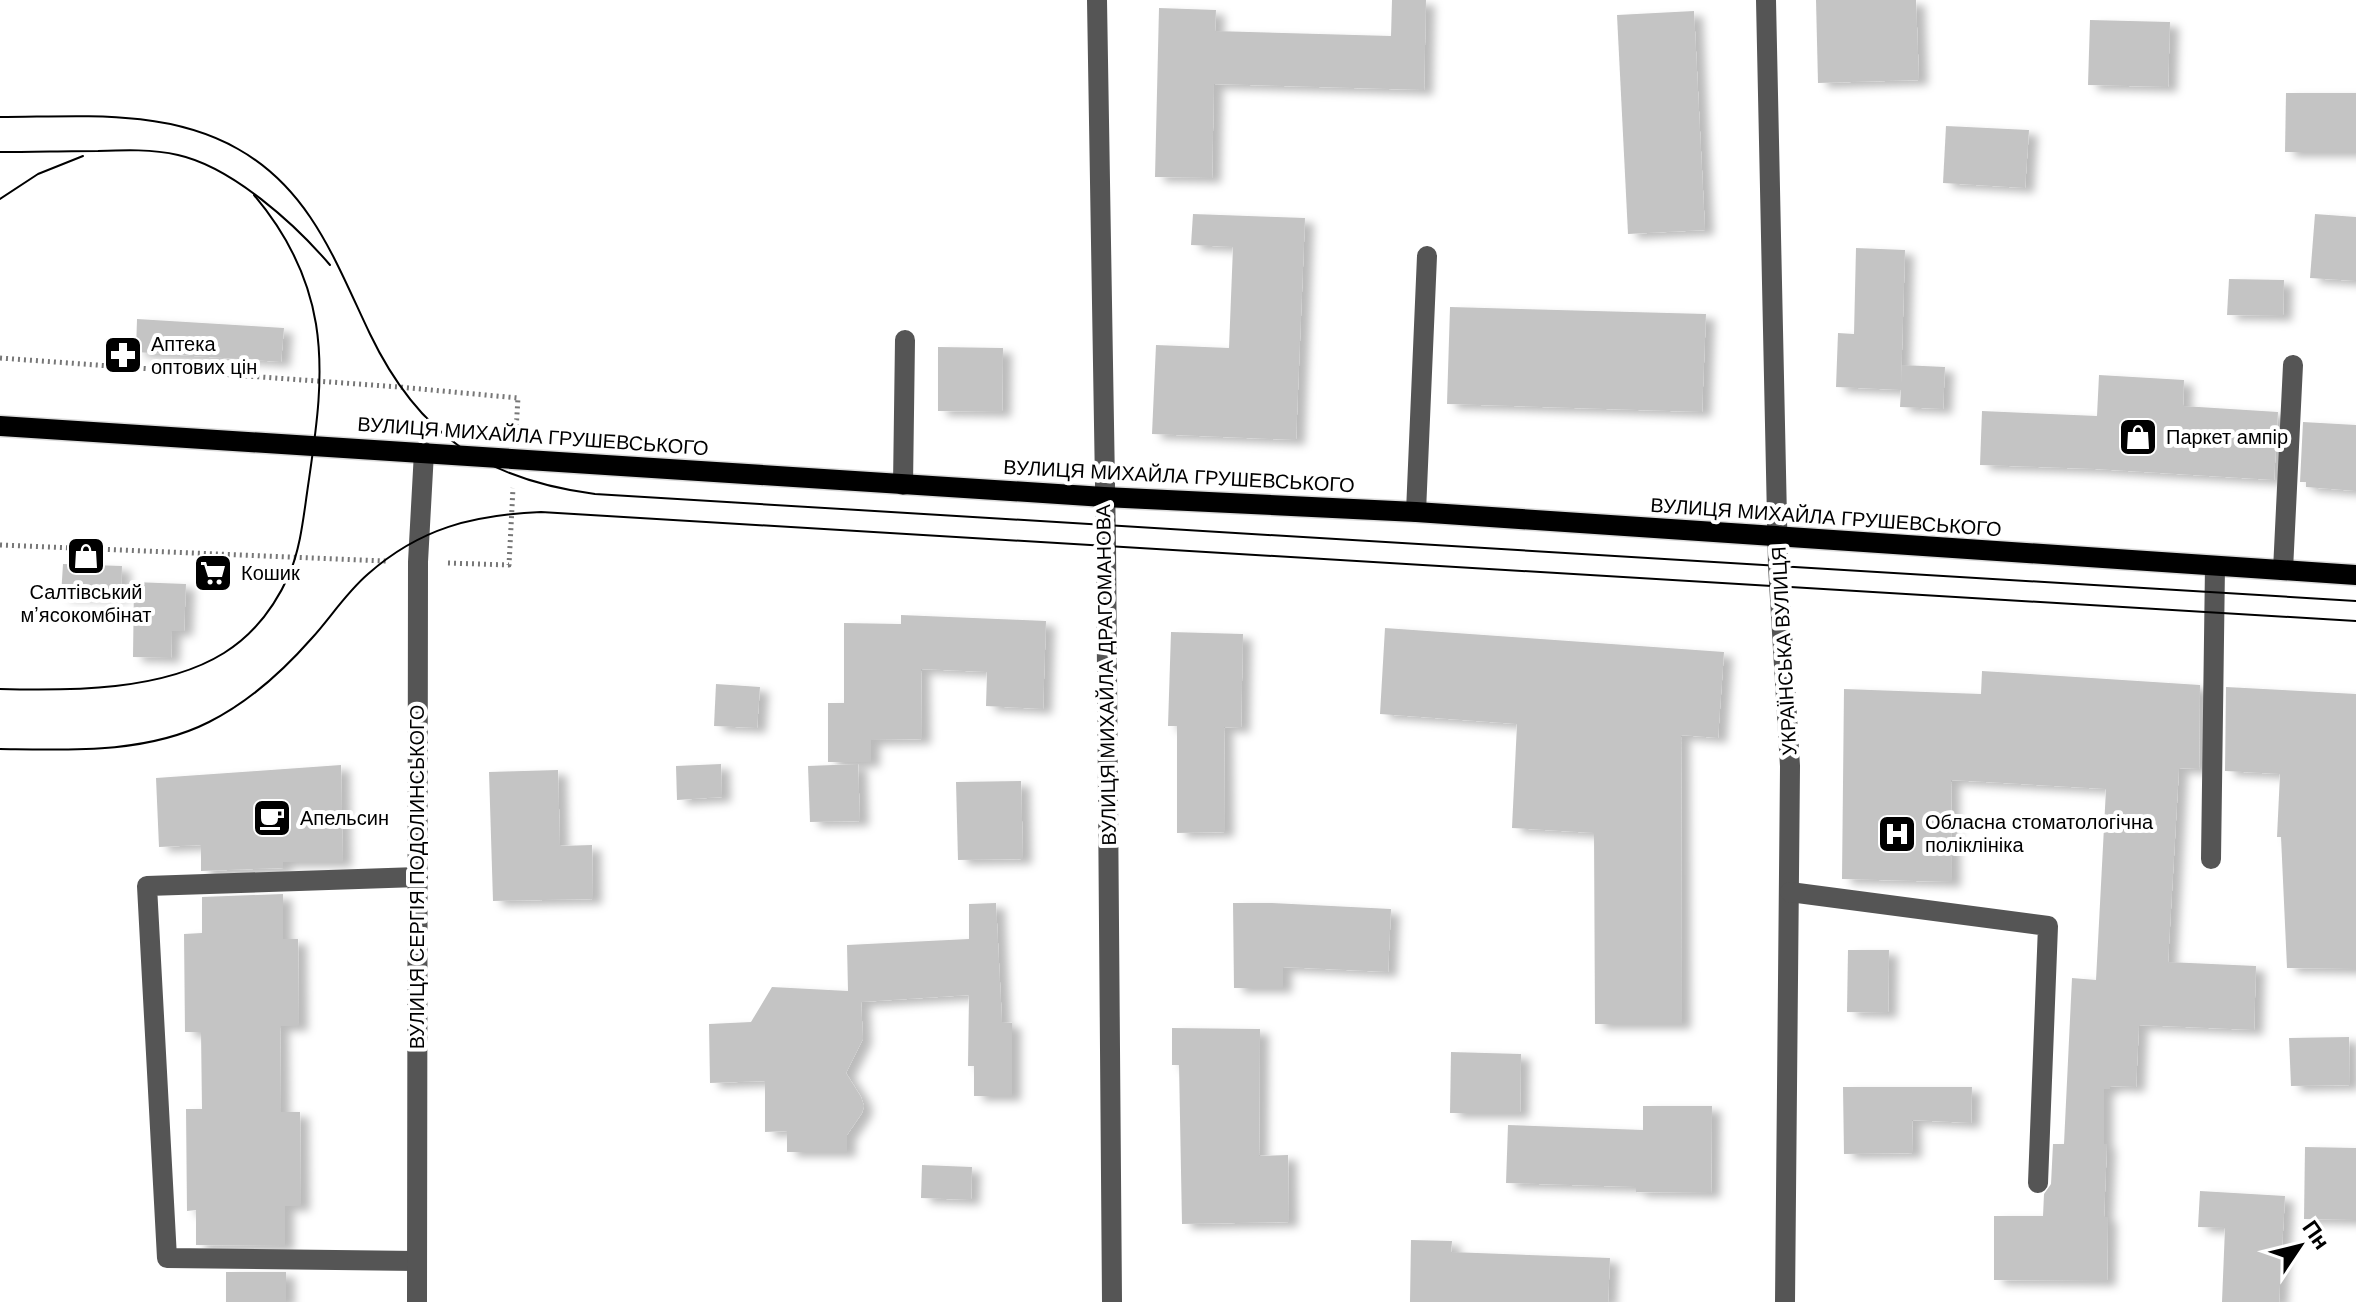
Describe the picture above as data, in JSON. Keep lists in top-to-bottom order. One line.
{"streets":{"main road":["ВУЛИЦЯ МИХАЙЛА ГРУШЕВСЬКОГО"],"street":["УКРАЇНСЬКА ВУЛИЦЯ","ВУЛИЦЯ МИХАЙЛА ДРАГОМАНОВА","ВУЛИЦЯ СЕРГІЯ ПОДОЛИНСЬКОГО"]},"crossings":[["ВУЛИЦЯ МИХАЙЛА ГРУШЕВСЬКОГО","УКРАЇНСЬКА ВУЛИЦЯ"],["ВУЛИЦЯ МИХАЙЛА ГРУШЕВСЬКОГО","ВУЛИЦЯ МИХАЙЛА ДРАГОМАНОВА"],["ВУЛИЦЯ МИХАЙЛА ГРУШЕВСЬКОГО","ВУЛИЦЯ СЕРГІЯ ПОДОЛИНСЬКОГО"]],"places":{"pharmacy":["Аптека оптових цін"],"shop":["Паркет ампір","Салтівський мʼясокомбінат"],"supermarket":["Кошик"],"cafe":["Апельсин"],"hospital":["Обласна стоматологічна поліклініка"]},"north":"top right"}
